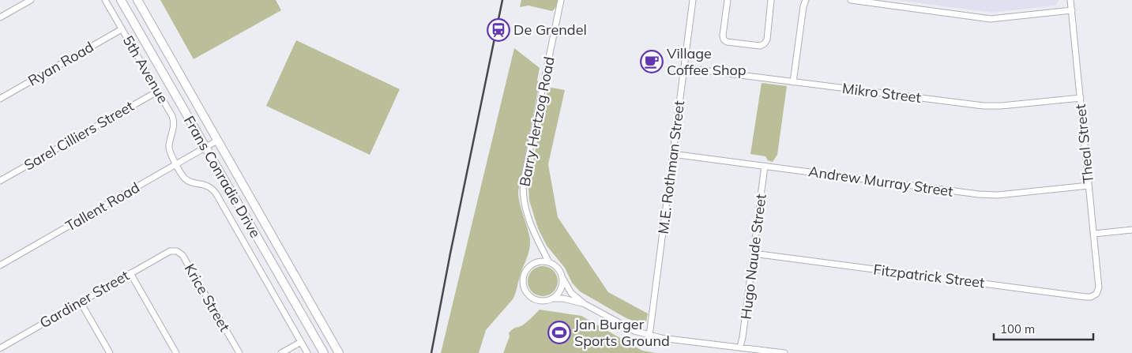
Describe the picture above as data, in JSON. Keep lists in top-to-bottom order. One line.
{"streets":{"main road":["Frans Conradie Drive"],"street":["Ryan Road","5th Avenue","Mikro Street","Barry Hertzog Road","Sarel Cilliers Street","Theal Street","M.E. Rothman Street","Andrew Murray Street","Tallent Road","Hugo Naude Street","Fitzpatrick Street","Krice Street","Gardiner Street"]},"crossings":[["Ryan Road","5th Avenue"],["5th Avenue","Sarel Cilliers Street"],["5th Avenue","Tallent Road"],["Mikro Street","Theal Street"],["Mikro Street","M.E. Rothman Street"],["Theal Street","Andrew Murray Street"],["Theal Street","Fitzpatrick Street"],["M.E. Rothman Street","Andrew Murray Street"],["Frans Conradie Drive","Tallent Road"],["Andrew Murray Street","Hugo Naude Street"],["Hugo Naude Street","Fitzpatrick Street"],["Krice Street","Gardiner Street"]],"places":{"station":["De Grendel"],"cafe":["Village Coffee Shop"],"sports":["Jan Burger Sports Ground"]},"scale_bar":"100 m"}
